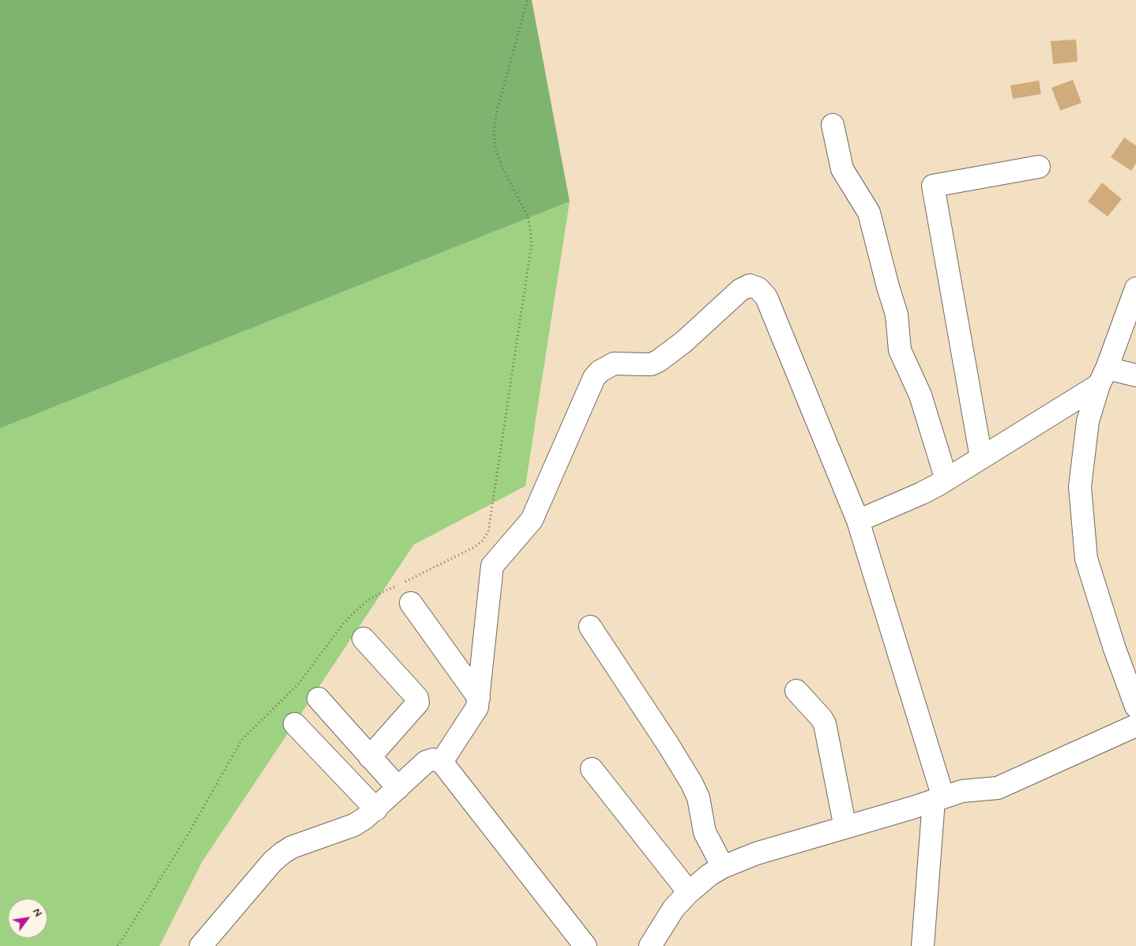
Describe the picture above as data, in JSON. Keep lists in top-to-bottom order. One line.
{"north":"top right"}
